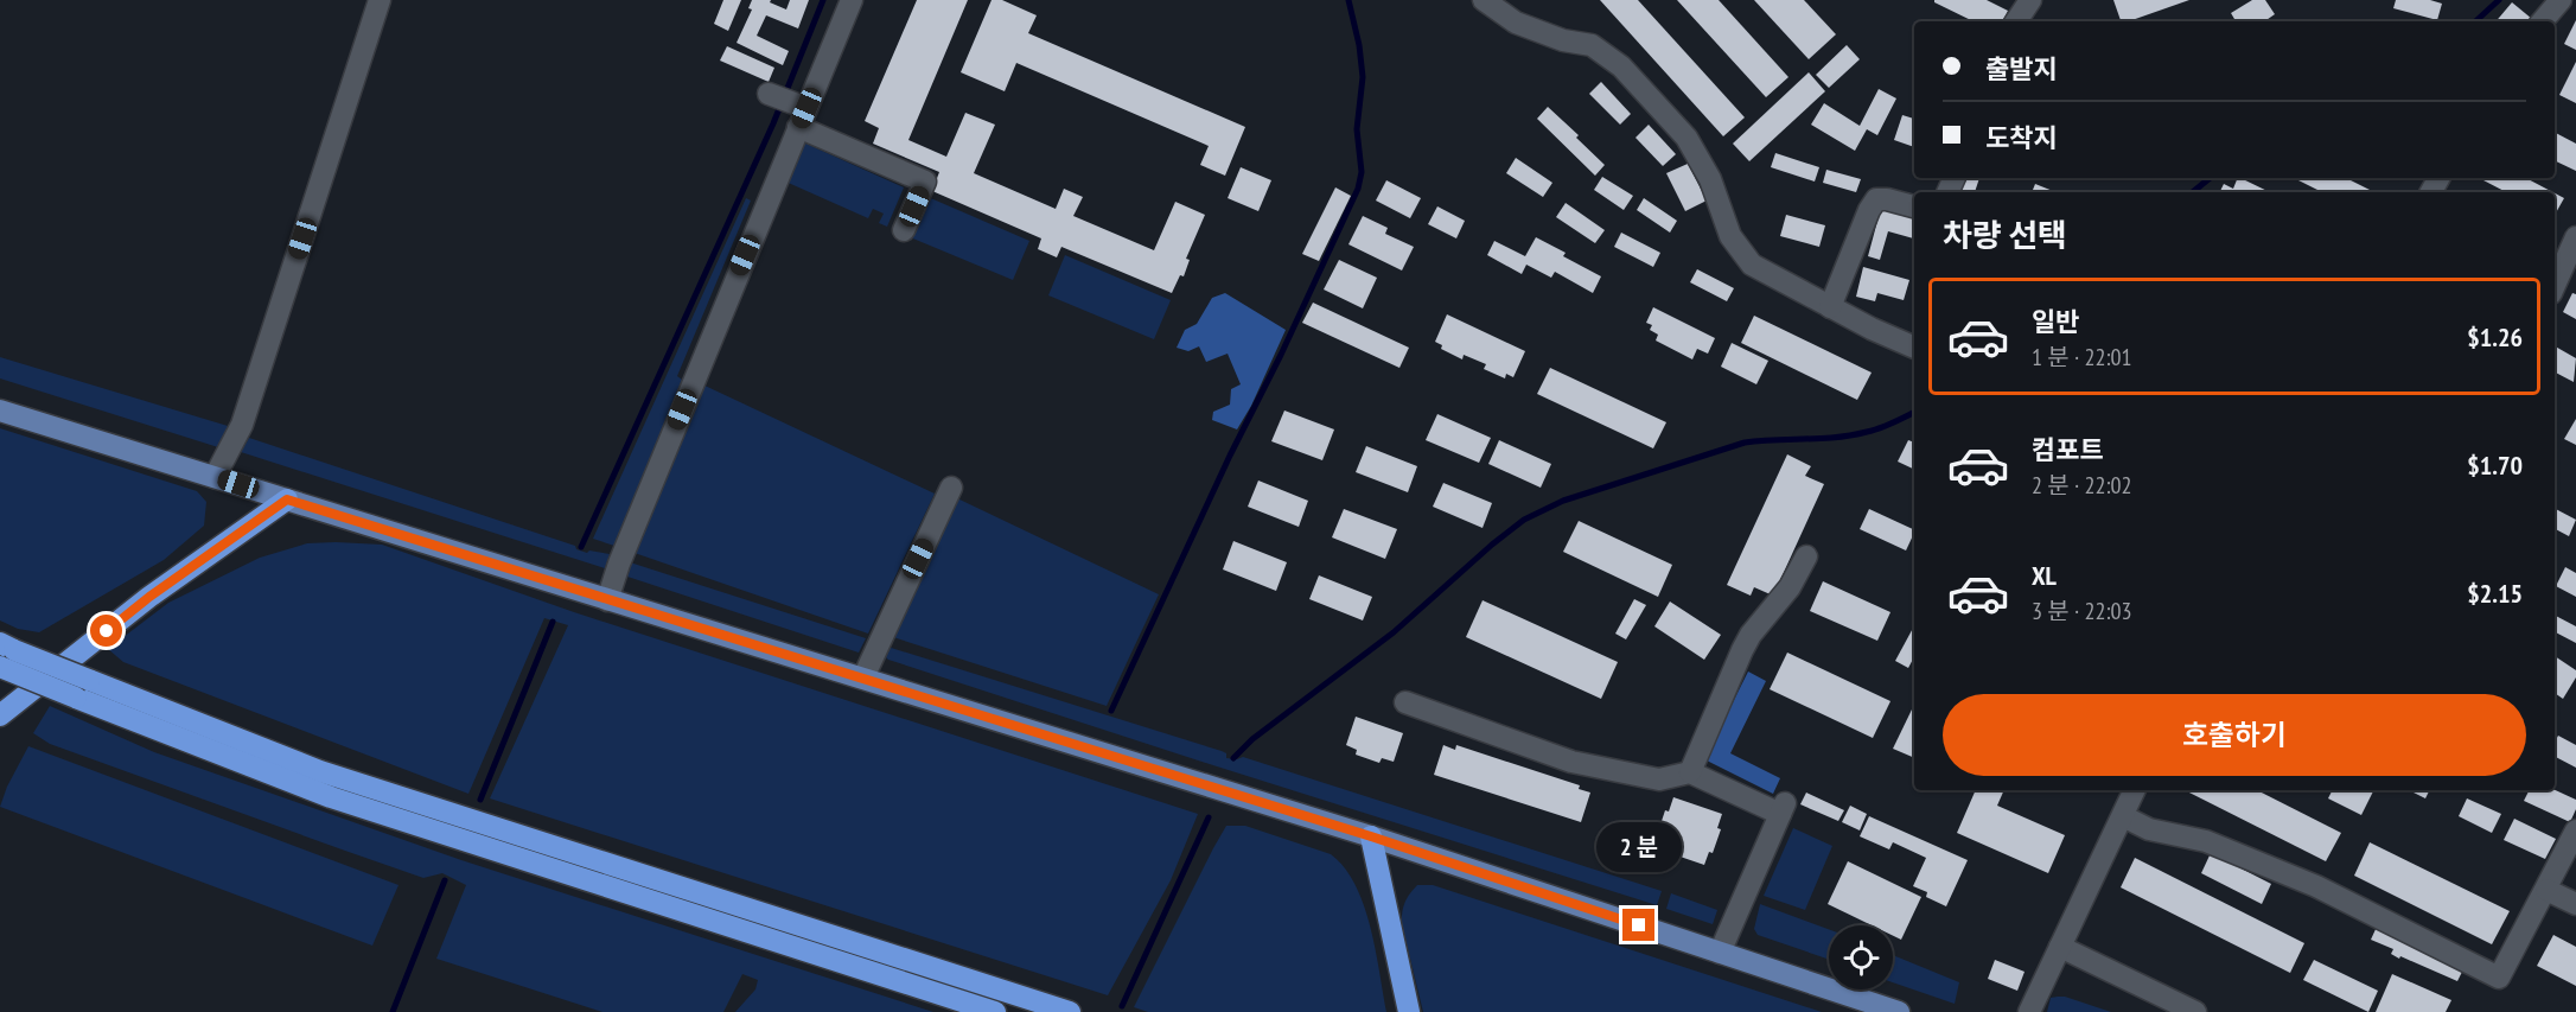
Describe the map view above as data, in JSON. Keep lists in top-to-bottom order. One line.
{"page":{"banner":["출발지","도착지"],"heading":"차량 선택","list":[{"name":"일반","note":"1 분 · 22:01","value":"$1.26"},{"name":"컴포트","note":"2 분 · 22:02","value":"$1.70"},{"name":"XL","note":"3 분 · 22:03","value":"$2.15"}],"buttons":"호출하기","bubble":"2 분"}}
